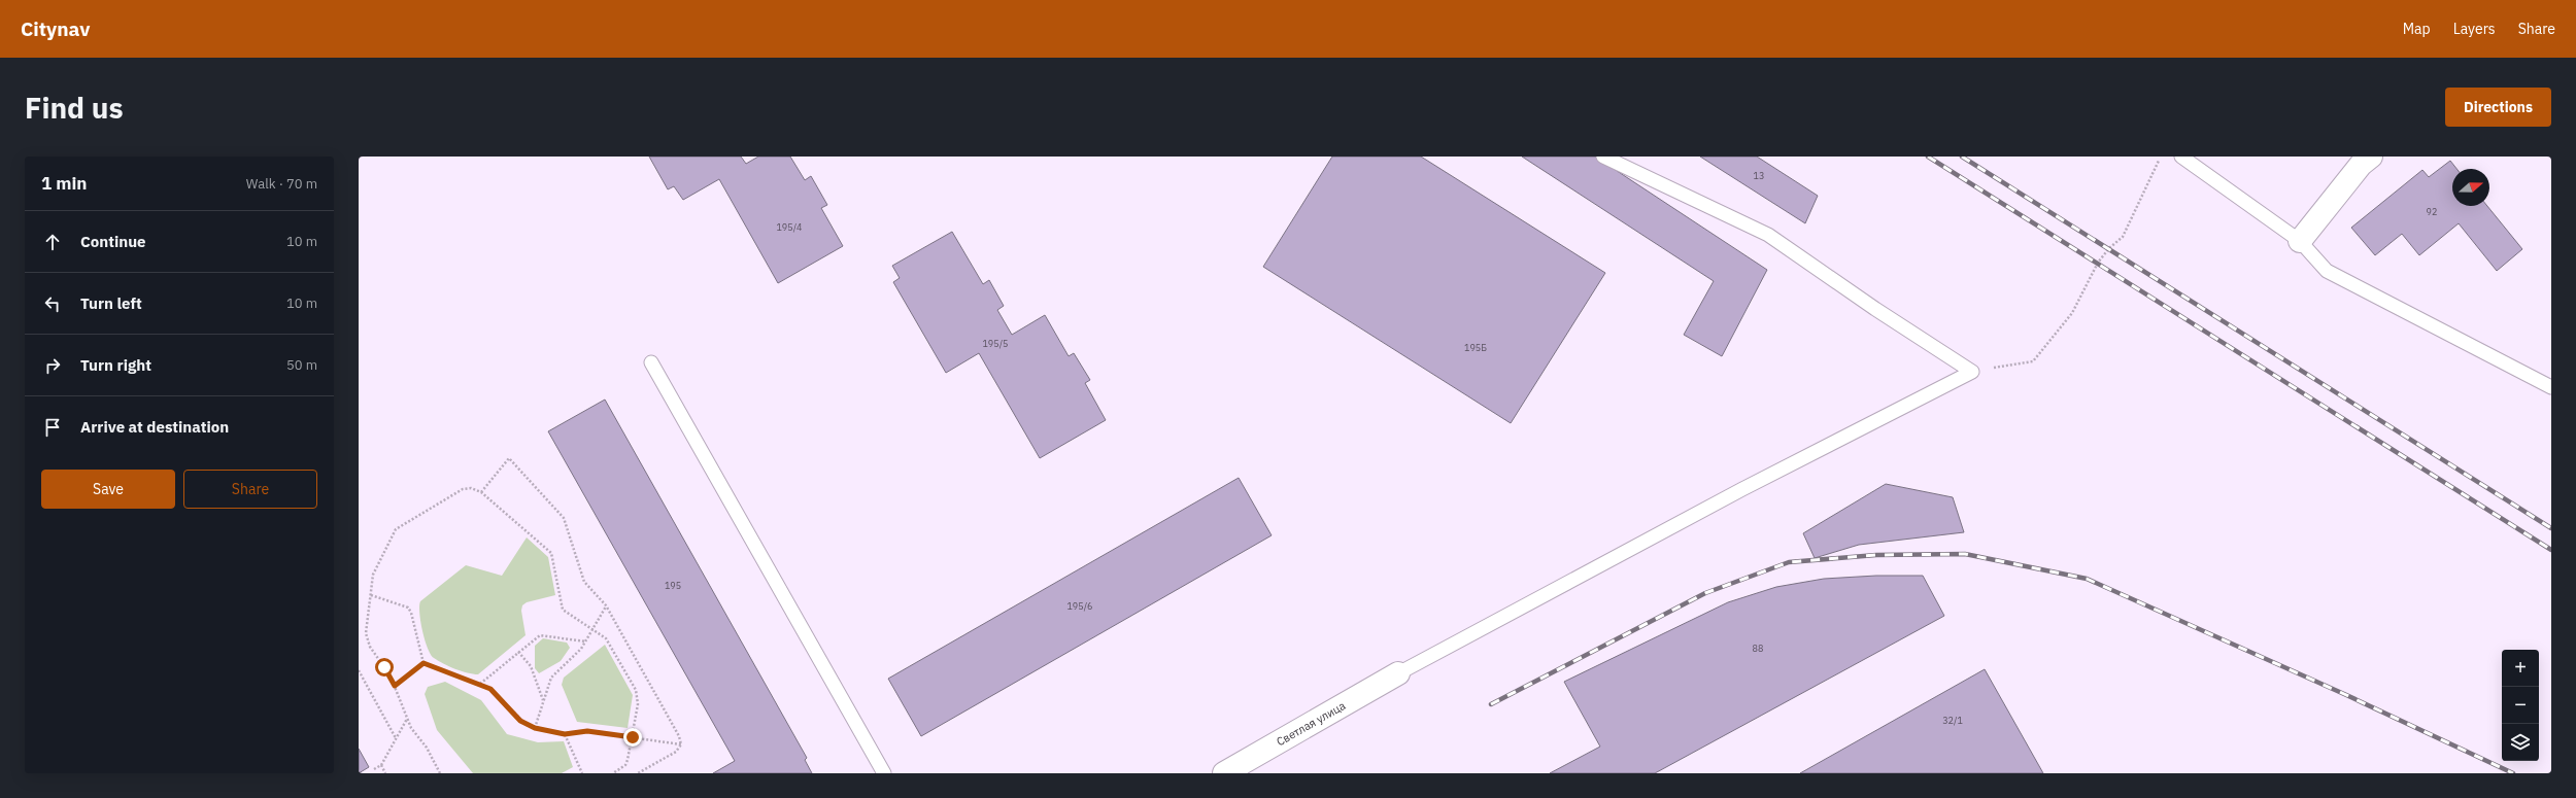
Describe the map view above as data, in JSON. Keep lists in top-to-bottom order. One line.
{"streets":{"street":["Светлая улица"]},"house_numbers":["13","92","195/4","195/5","195Б","195","195/6","88","32/1"],"north":"right","page":{"header":"Citynav","nav":["Map","Layers","Share"],"buttons":["Directions",["Save","Share"]],"title":"Find us","heading":["1 min","Walk · 70 m"],"list":[["Continue","10 m"],["Turn left","10 m"],["Turn right","50 m"],"Arrive at destination"],"map_buttons":["+","−"]}}
